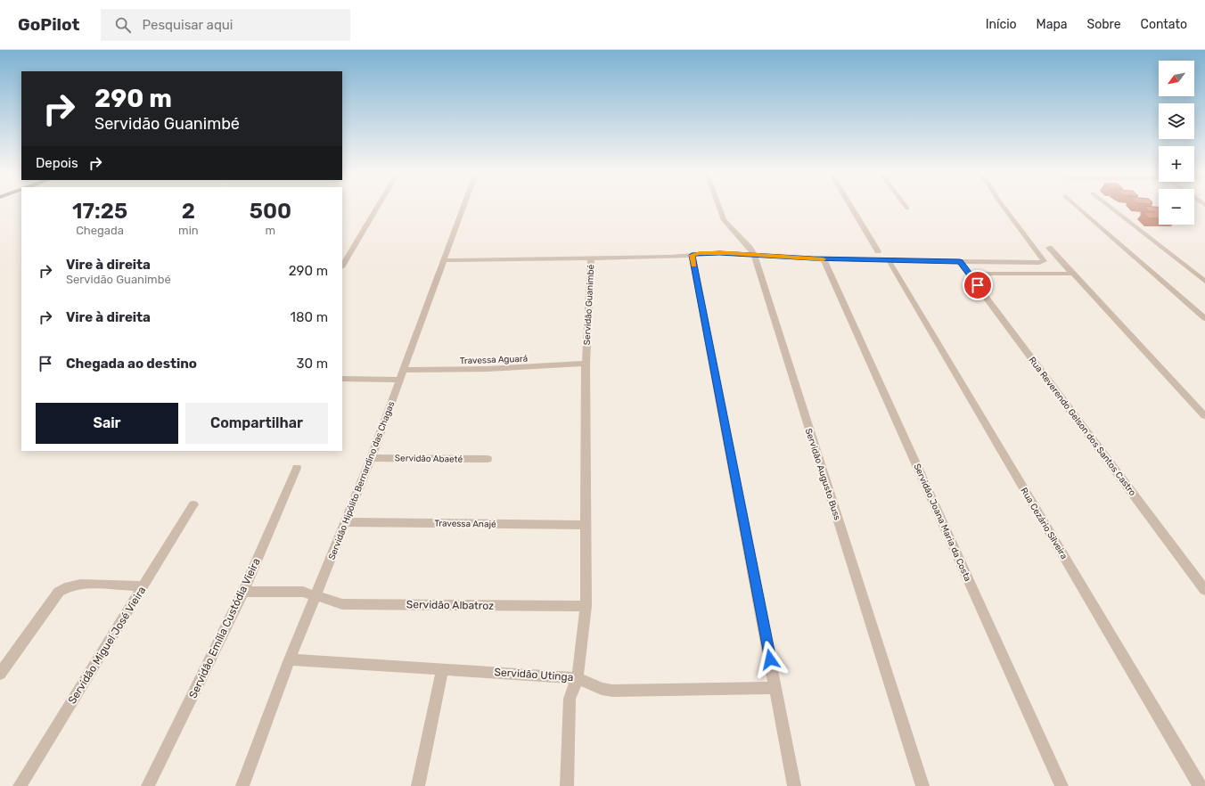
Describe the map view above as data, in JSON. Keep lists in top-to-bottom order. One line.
{"streets":{"street":["Servidão Guanimbé","Travessa Aguará","Rua Reverendo Gelson dos Santos Castro","Servidão Abaeté","Servidão Augusto Buss","Servidão Hipólito Bernardino das Chagas","Servidão Joana Maria da Costa","Travessa Anajé","Rua Cezário Silveira","Servidão Albatroz","Servidão Emília Custódia Vieira","Servidão Miguel José Vieira","Servidão Utinga"]},"crossings":[["Servidão Guanimbé","Travessa Aguará"],["Servidão Guanimbé","Rua Reverendo Gelson dos Santos Castro"],["Servidão Guanimbé","Servidão Augusto Buss"],["Servidão Guanimbé","Servidão Joana Maria da Costa"],["Servidão Guanimbé","Travessa Anajé"],["Servidão Guanimbé","Rua Cezário Silveira"],["Servidão Guanimbé","Servidão Albatroz"],["Servidão Guanimbé","Servidão Utinga"],["Travessa Aguará","Servidão Hipólito Bernardino das Chagas"],["Servidão Abaeté","Servidão Hipólito Bernardino das Chagas"],["Servidão Hipólito Bernardino das Chagas","Travessa Anajé"],["Servidão Hipólito Bernardino das Chagas","Servidão Albatroz"],["Servidão Hipólito Bernardino das Chagas","Servidão Utinga"],["Servidão Albatroz","Servidão Emília Custódia Vieira"]],"north":"bottom left","page":{"header":"GoPilot","search":"Pesquisar aqui","nav":["Início","Mapa","Sobre","Contato"],"map_buttons":["+","−"],"turn":["290 m","Servidão Guanimbé"],"then":"Depois","eta":["17:25","Chegada","2","min","500","m"],"list":[{"name":"Vire à direita","note":"Servidão Guanimbé","value":"290 m"},{"name":"Vire à direita","value":"180 m"},{"name":"Chegada ao destino","value":"30 m"}],"buttons":["Sair","Compartilhar"]}}
